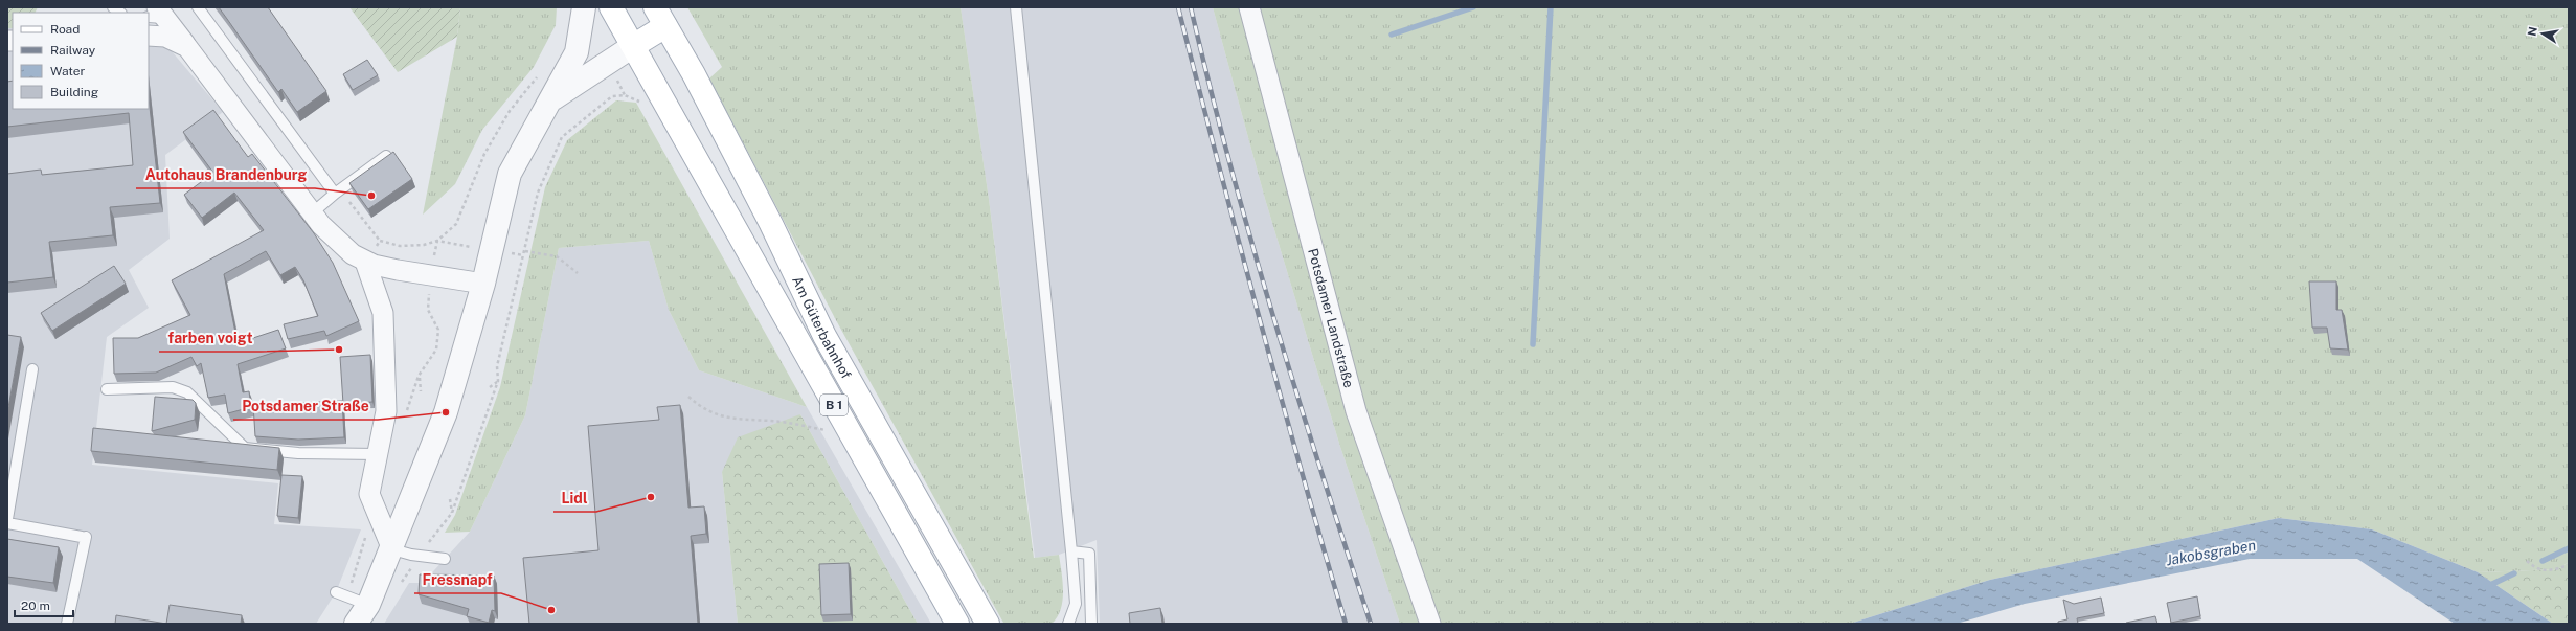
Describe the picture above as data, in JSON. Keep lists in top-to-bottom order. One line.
{"streets":{"main road":["Am Güterbahnhof","B 1"],"street":["Potsdamer Landstraße"]},"crossings":[["Am Güterbahnhof","B 1"]],"water":["Jakobsgraben"],"places":["Autohaus Brandenburg","farben voigt","Potsdamer Straße","Lidl","Fressnapf"],"legend":["Road","Railway","Water","Building"],"scale_bar":"20 m","north":"left"}
